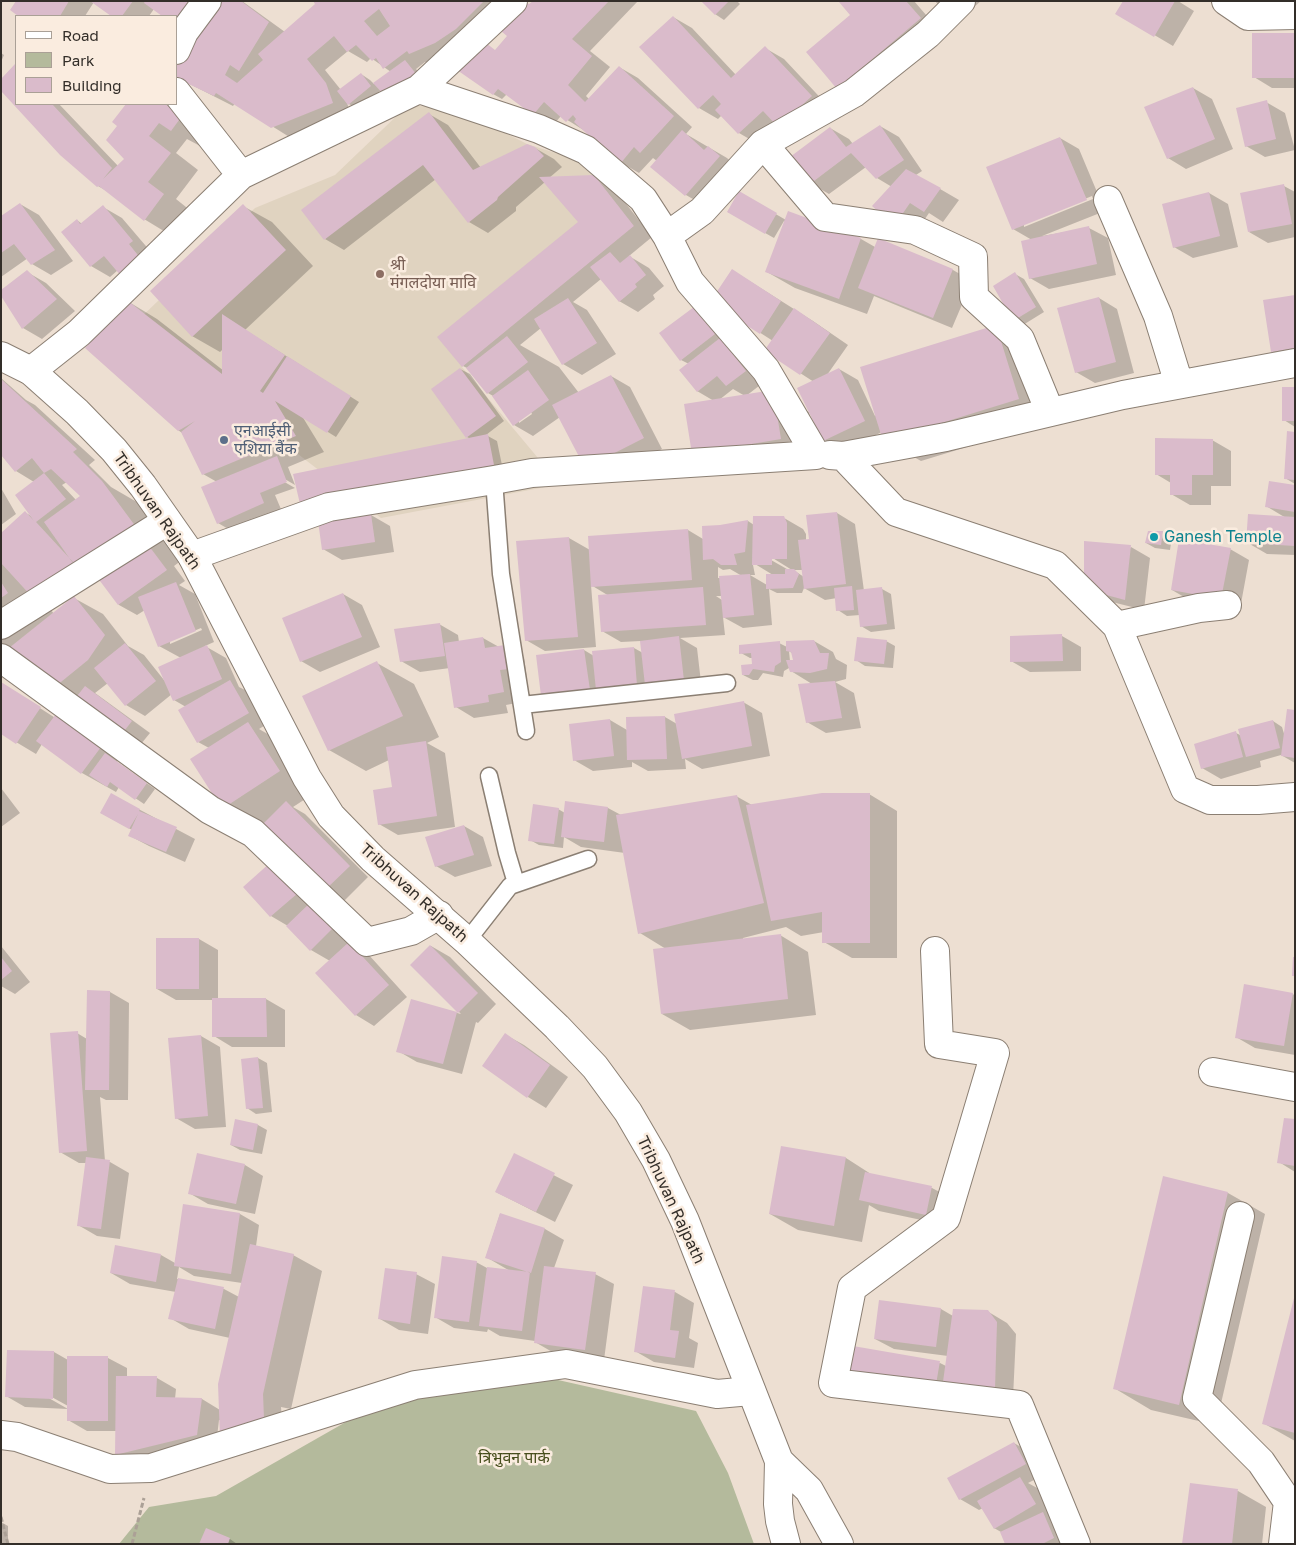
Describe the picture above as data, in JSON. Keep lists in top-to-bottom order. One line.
{"streets":{"main road":["Tribhuvan Rajpath"]},"parks":["त्रिभुवन पार्क"],"places":["श्री मंगलदोया मावि","एनआईसी एशिया बैंक","Ganesh Temple"],"legend":["Road","Park","Building"]}
